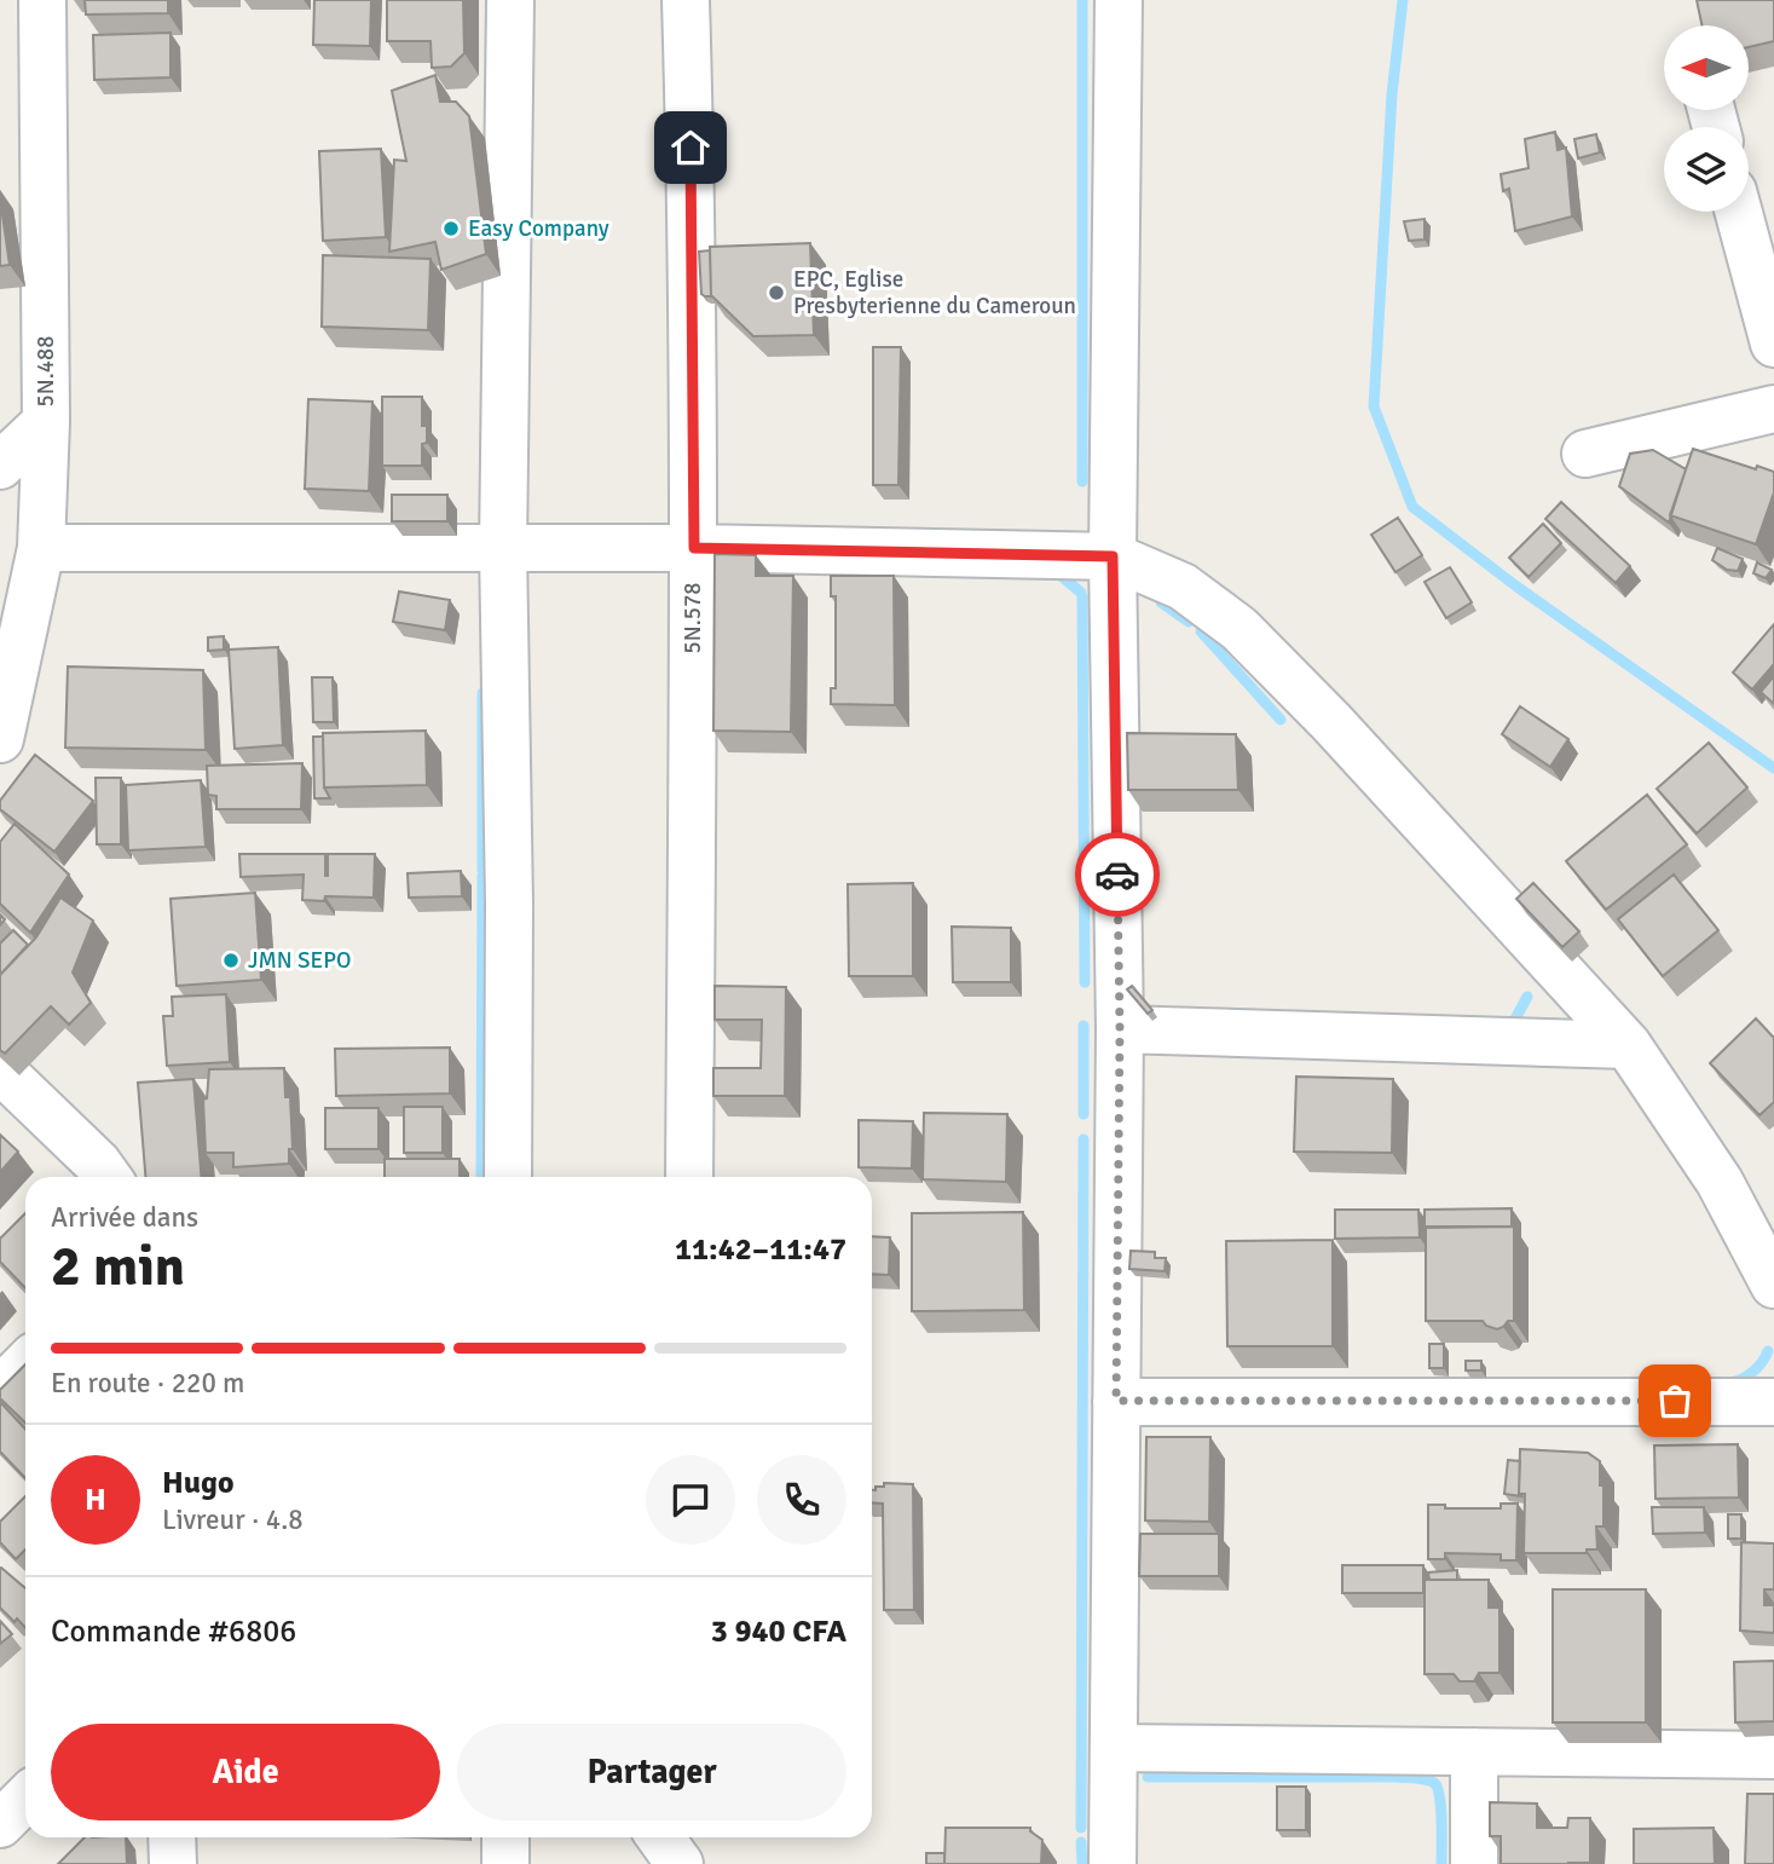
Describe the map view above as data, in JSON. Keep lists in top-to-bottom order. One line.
{"streets":{"street":["5N.488","5N.578"]},"places":["Easy Company","EPC, Eglise Presbyterienne du Cameroun","JMN SEPO"],"north":"left","page":{"heading":["2 min","Arrivée dans","11:42–11:47"],"panel":["Hugo","Livreur · 4.8","Commande #6806","3 940 CFA"],"bar":"En route · 220 m","round":"H","buttons":["Aide","Partager"]}}
